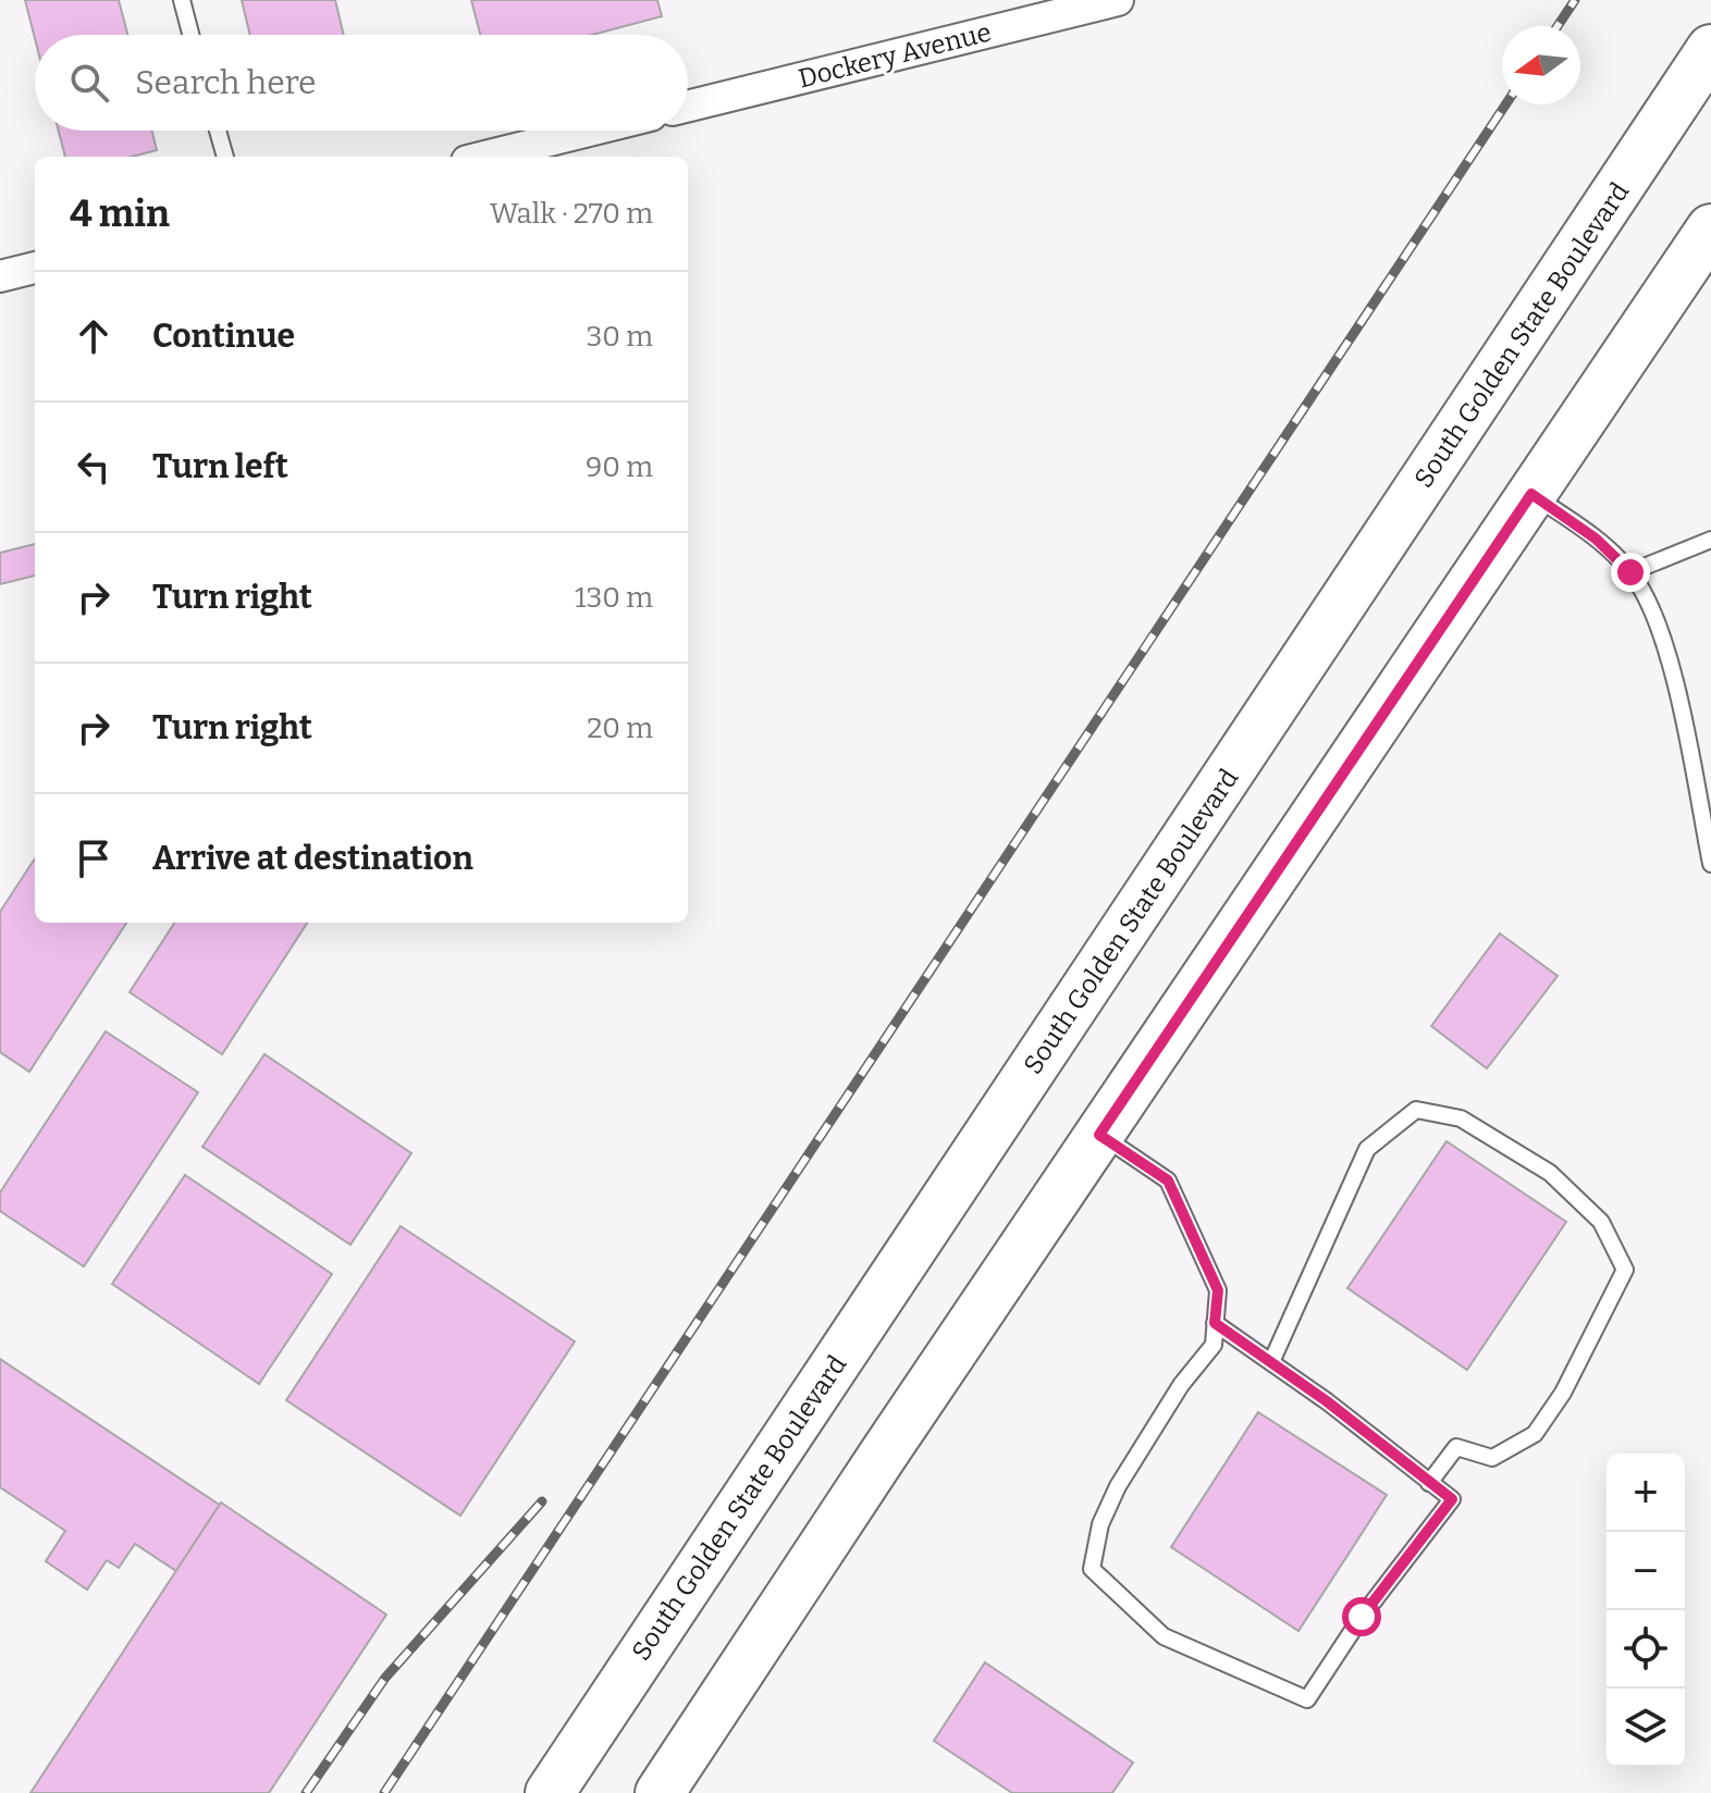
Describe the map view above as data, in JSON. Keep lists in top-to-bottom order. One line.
{"streets":{"main road":["South Golden State Boulevard"],"street":["Dockery Avenue"]},"north":"left","page":{"search":"Search here","heading":["4 min","Walk · 270 m"],"list":[["Continue","30 m"],["Turn left","90 m"],["Turn right","130 m"],["Turn right","20 m"],"Arrive at destination"],"map_buttons":["+","−"]}}
